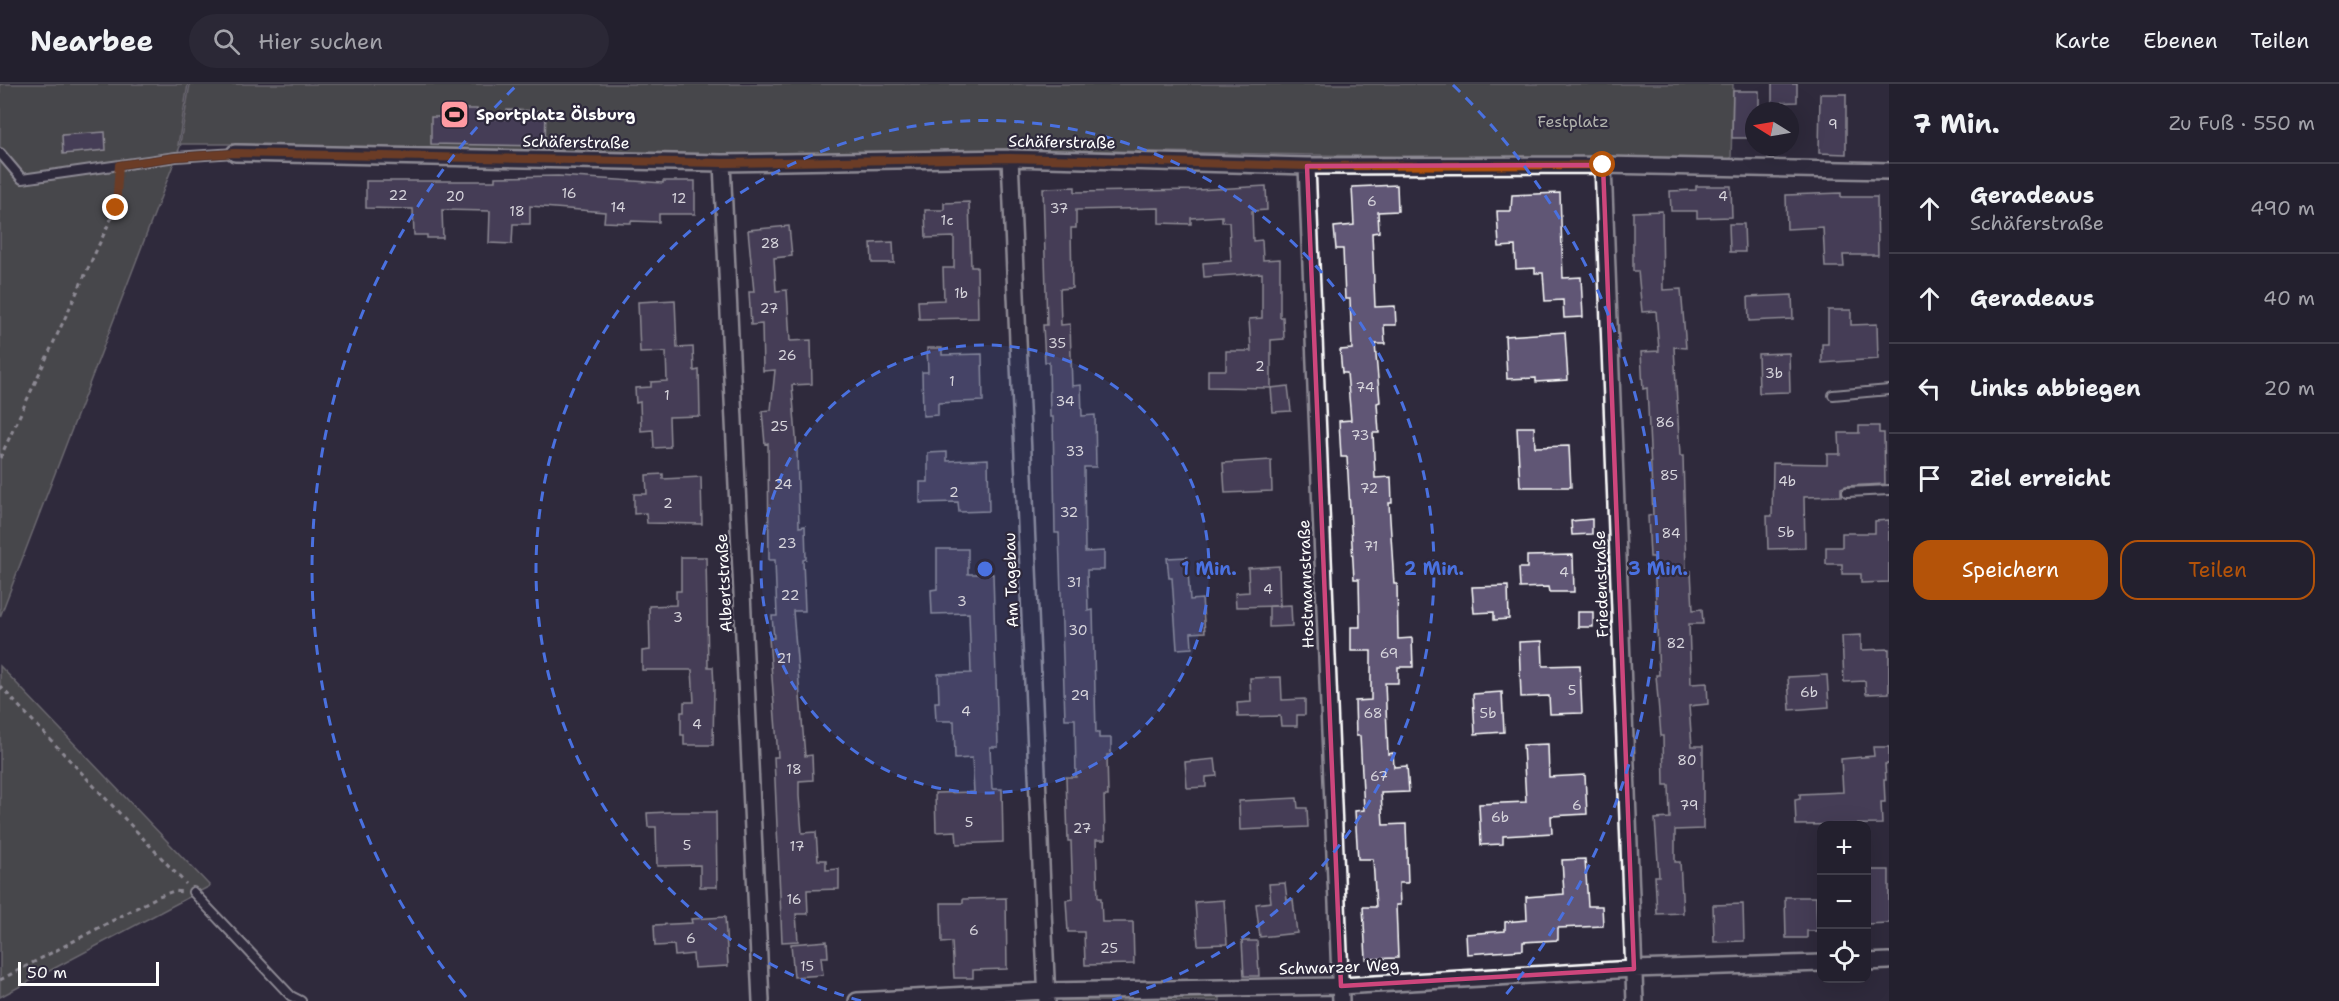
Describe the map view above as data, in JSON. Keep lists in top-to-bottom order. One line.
{"streets":{"street":["Schäferstraße","Am Tagebau","Albertstraße","Hostmannstraße","Friedenstraße","Schwarzer Weg"]},"crossings":[["Schäferstraße","Am Tagebau"],["Schäferstraße","Albertstraße"],["Schäferstraße","Hostmannstraße"],["Schäferstraße","Friedenstraße"],["Am Tagebau","Schwarzer Weg"],["Hostmannstraße","Schwarzer Weg"],["Friedenstraße","Schwarzer Weg"]],"parks":["Festplatz"],"places":{"sports":["Sportplatz Ölsburg"]},"house_numbers":["9","16","22","20","4","12","6","14","37","18","1c","28","1b","27","35","26","2","3b","1","74","1","34","86","25","73","33","85","4b","24","72","2","2","32","5b","84","23","71","4","31","4","22","3","3","30","82","69","21","5","6b","29","4","68","5b","4","80","18","67","6","79","6b","5","27","5","17","16","6","6","25","15"],"scale_bar":"50 m","north":"left","page":{"header":"Nearbee","search":"Hier suchen","nav":["Karte","Ebenen","Teilen"],"heading":["7 Min.","Zu Fuß · 550 m"],"list":[["Geradeaus","Schäferstraße","490 m"],["Geradeaus","40 m"],["Links abbiegen","20 m"],"Ziel erreicht"],"buttons":["Speichern","Teilen"],"map_buttons":["+","−"],"scale":"50 m"},"rings":["1 Min.","2 Min.","3 Min."]}
